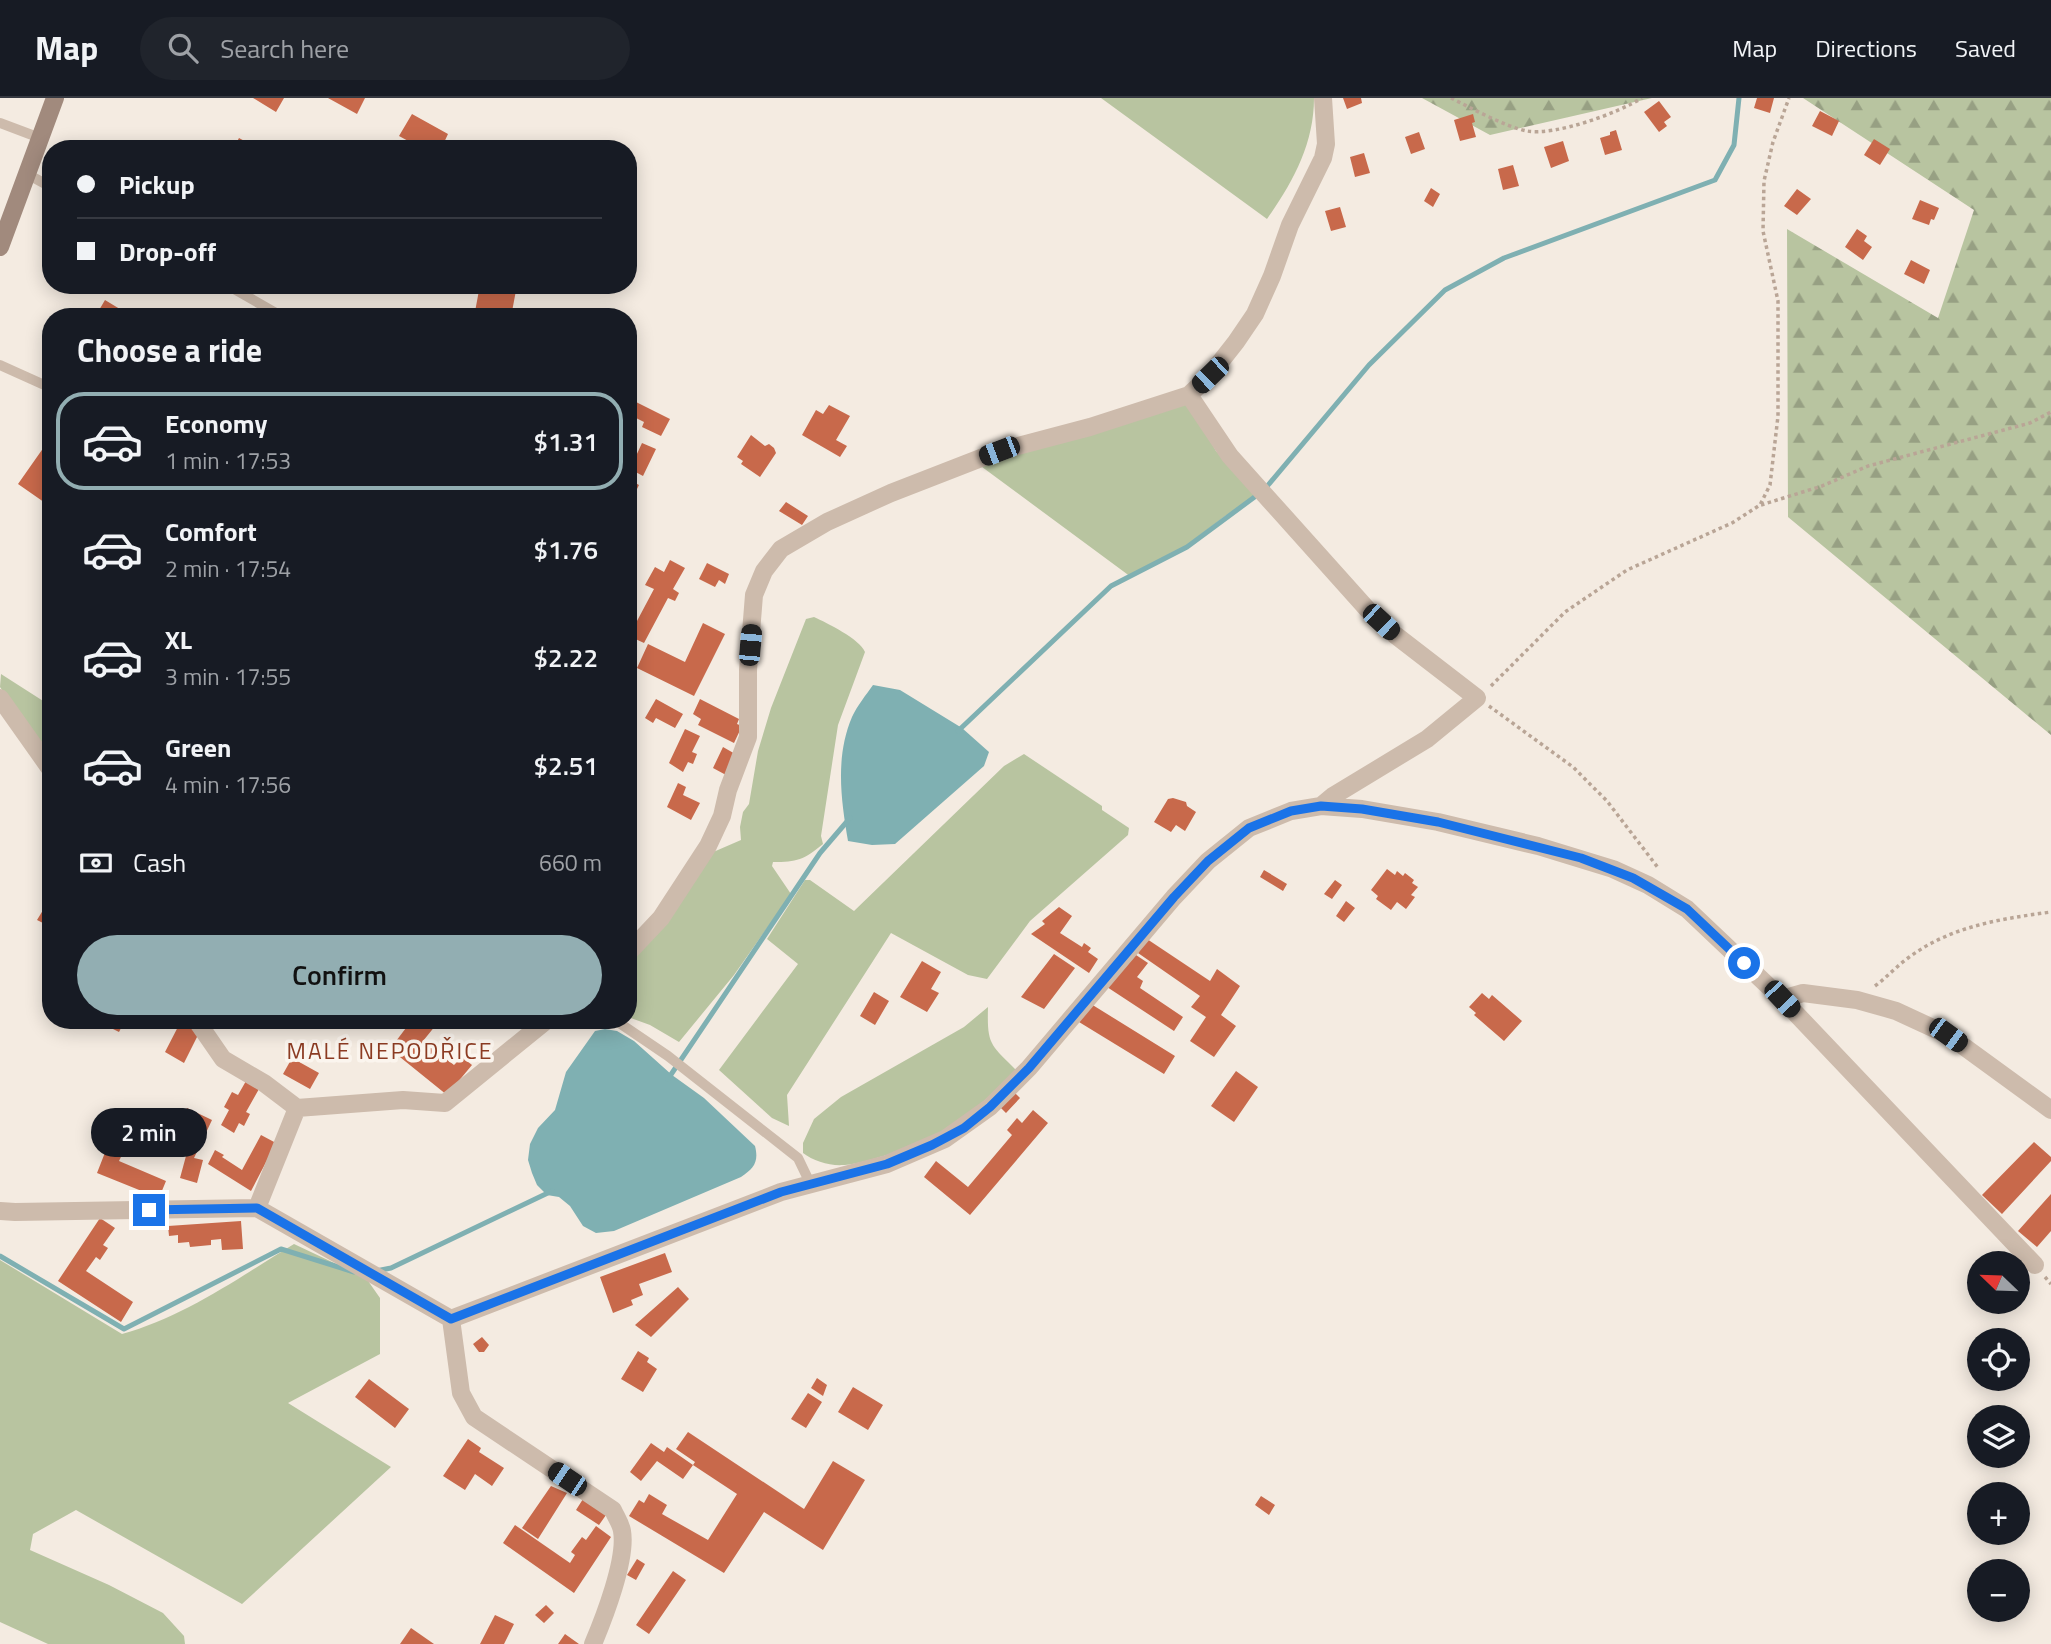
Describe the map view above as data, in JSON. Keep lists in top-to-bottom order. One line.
{"districts":["MALÉ NEPODŘICE"],"north":"top left","page":{"header":"Map","search":"Search here","nav":["Map","Directions","Saved"],"banner":["Pickup","Drop-off"],"heading":"Choose a ride","list":[{"name":"Economy","note":"1 min · 17:53","value":"$1.31"},{"name":"Comfort","note":"2 min · 17:54","value":"$1.76"},{"name":"XL","note":"3 min · 17:55","value":"$2.22"},{"name":"Green","note":"4 min · 17:56","value":"$2.51"}],"pay":["Cash","660 m"],"buttons":"Confirm","bubble":"2 min","map_buttons":["+","−"]}}
